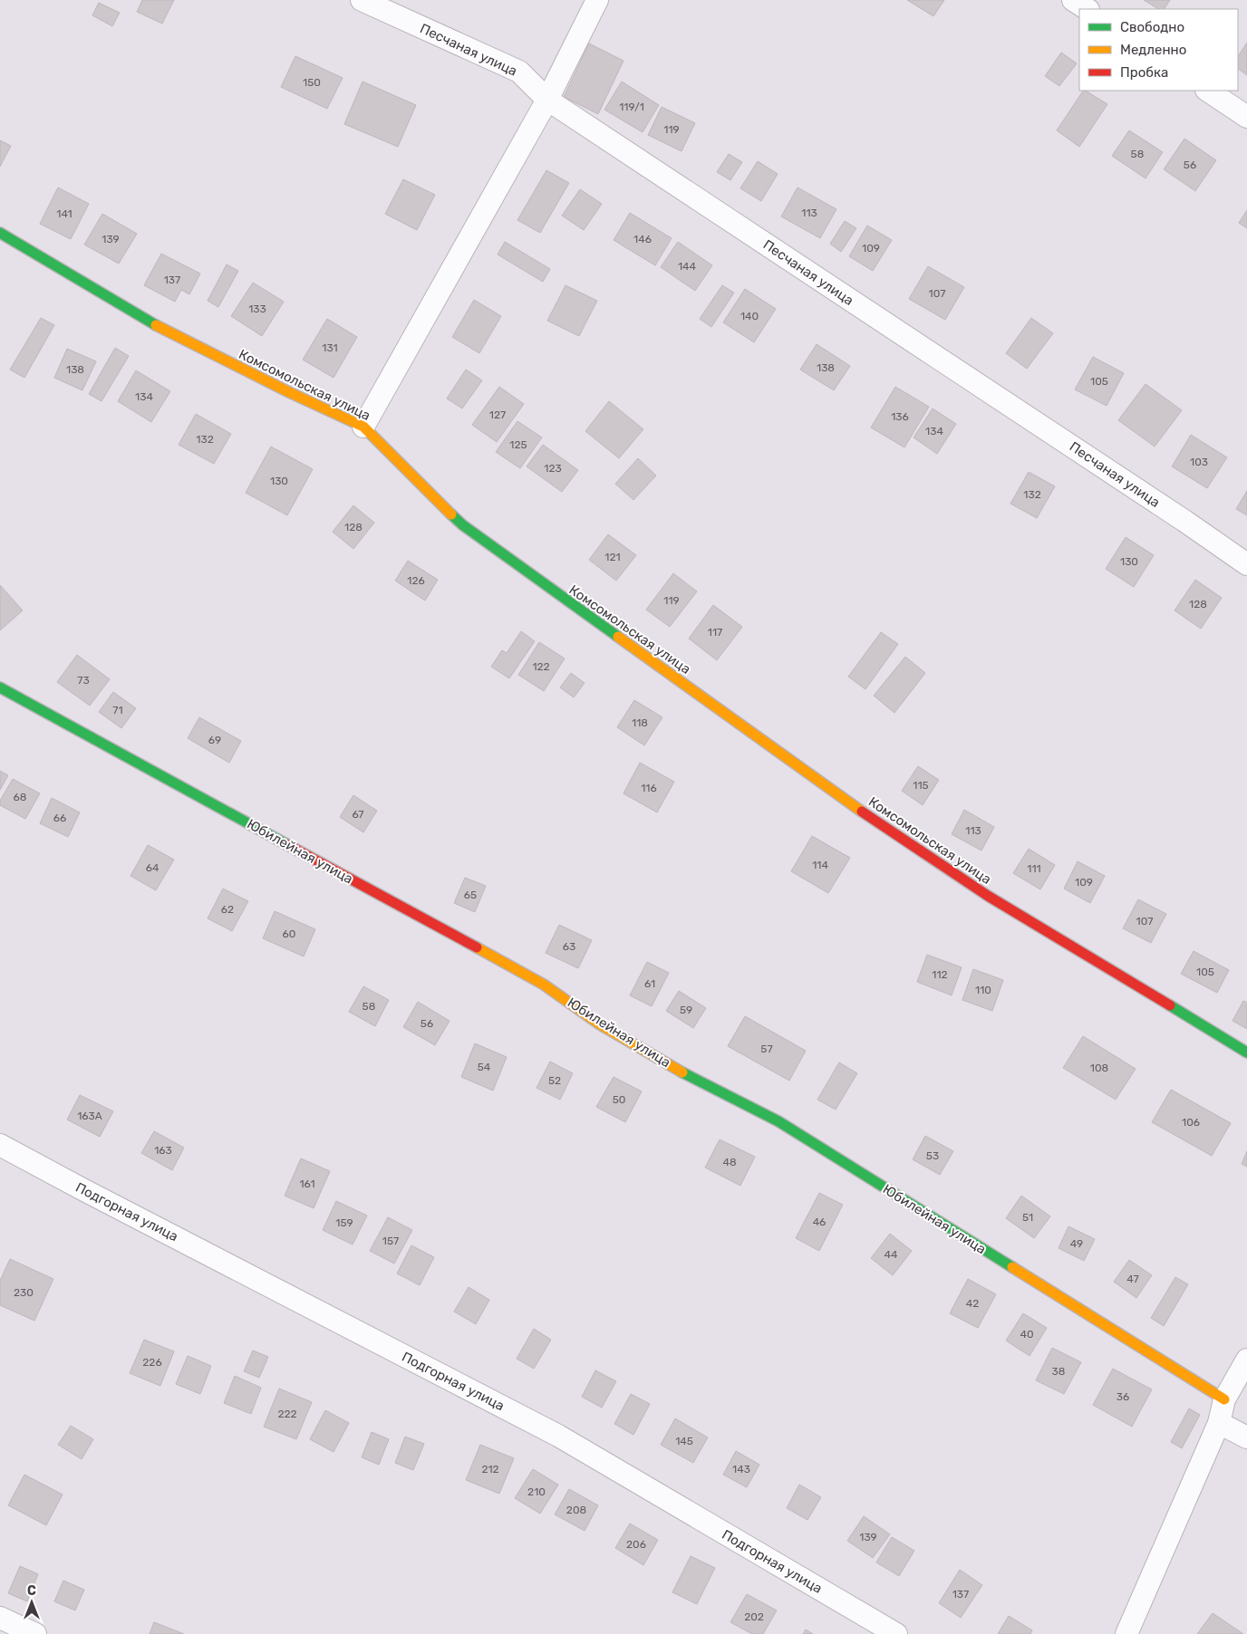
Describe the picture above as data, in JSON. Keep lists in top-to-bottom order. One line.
{"streets":{"street":["Песчаная улица","Комсомольская улица","Юбилейная улица","Подгорная улица"]},"house_numbers":["150","119/1","119","58","56","113","141","139","146","109","144","137","107","133","140","131","138","138","105","134","127","136","134","132","125","103","123","130","132","128","121","130","126","119","128","117","122","73","71","118","69","115","116","68","67","66","113","114","64","111","109","65","62","107","60","63","105","112","61","110","58","59","56","57","54","108","52","50","163А","106","163","53","48","161","51","46","159","157","49","44","47","230","42","40","226","38","36","222","145","212","143","210","208","139","206","137","202"],"legend":["Свободно","Медленно","Пробка"],"north":"top"}
